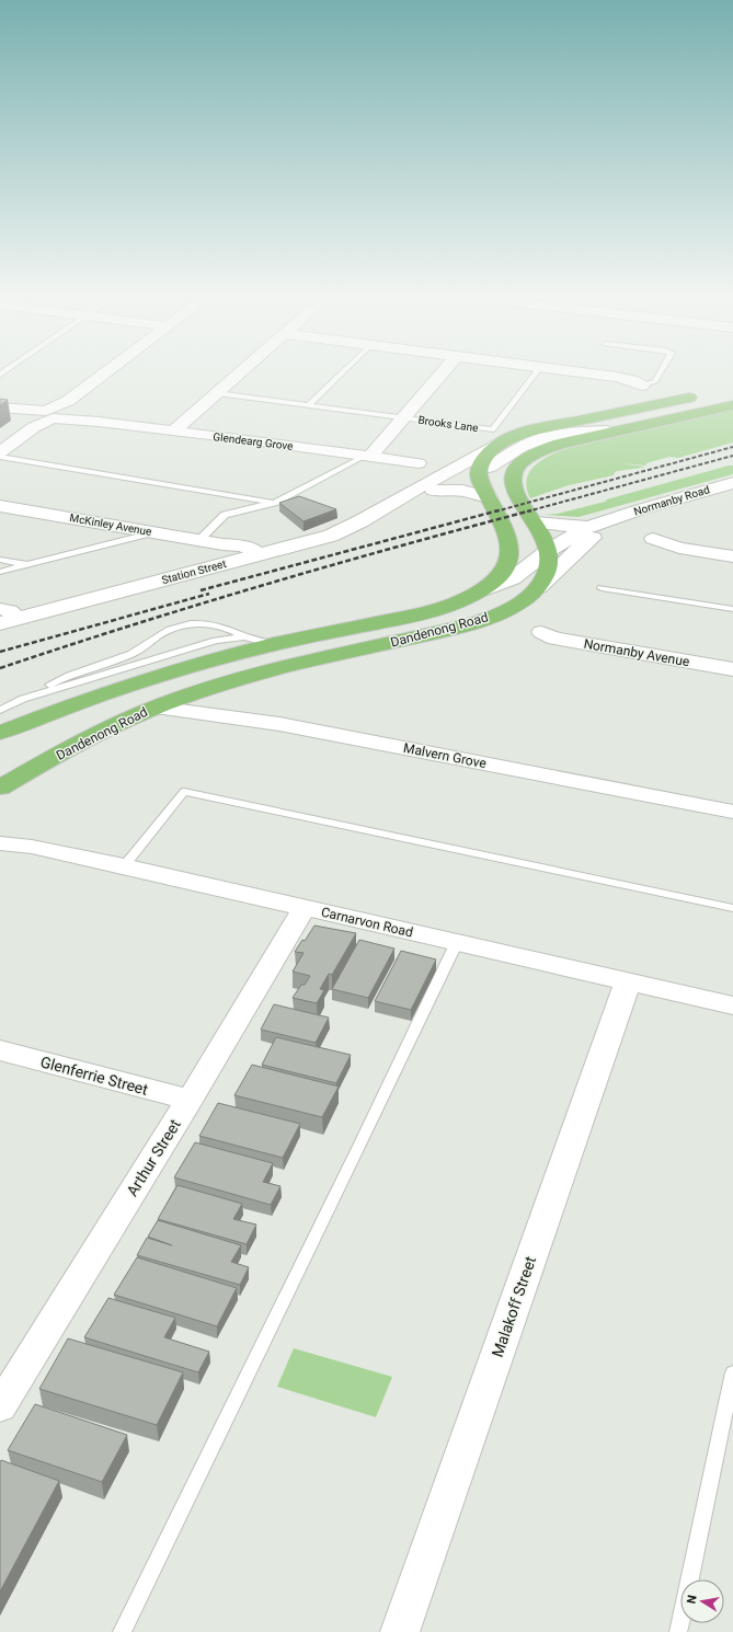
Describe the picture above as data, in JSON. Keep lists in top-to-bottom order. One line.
{"streets":{"highway":["Dandenong Road"],"street":["Glendearg Grove","Normanby Road","McKinley Avenue","Station Street","Normanby Avenue","Malvern Grove","Carnarvon Road","Glenferrie Street","Arthur Street","Malakoff Street"],"lane":["Brooks Lane"]},"crossings":[["Normanby Road","Dandenong Road"],["McKinley Avenue","Station Street"],["Station Street","Dandenong Road"],["Dandenong Road","Malvern Grove"],["Carnarvon Road","Arthur Street"],["Carnarvon Road","Malakoff Street"],["Glenferrie Street","Arthur Street"]],"north":"left"}
